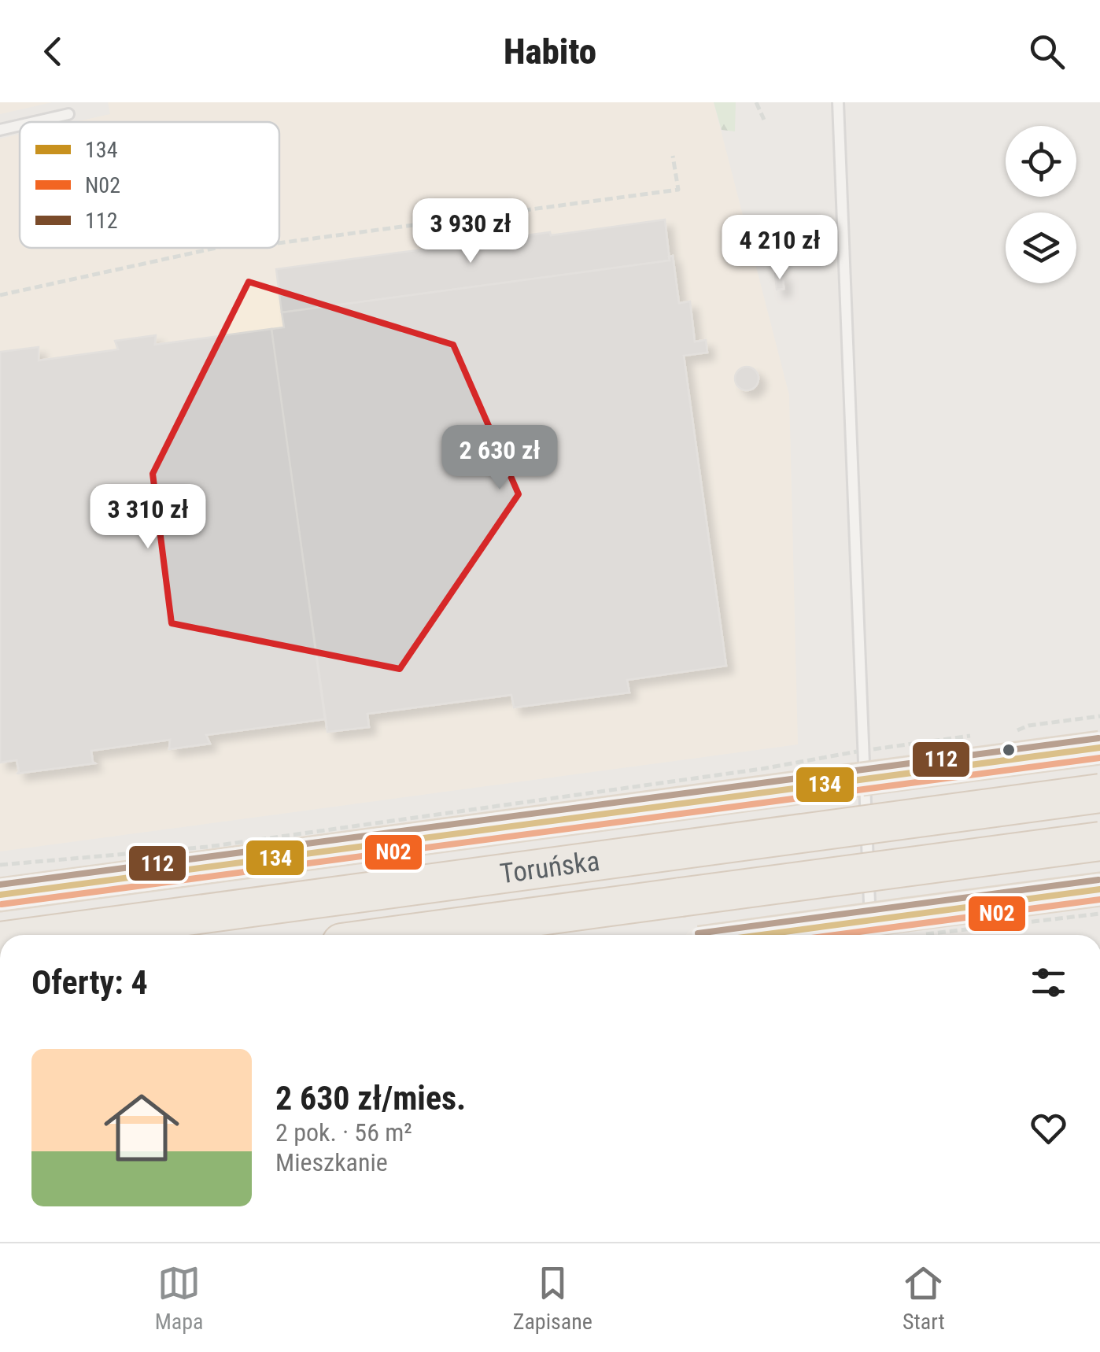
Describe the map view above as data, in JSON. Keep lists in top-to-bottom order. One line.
{"streets":{"highway":["Toruńska"]},"lines":["transit line 112","transit line 134","transit line N02"],"legend":["134","N02","112"],"page":{"header":"Habito","price":["3 930 zł","4 210 zł","2 630 zł","3 310 zł"],"heading":"Oferty: 4","list":[{"name":"2 630 zł/mies.","note":"2 pok. · 56 m² · Mieszkanie"}],"tabs":["Mapa","Zapisane","Start"]}}
